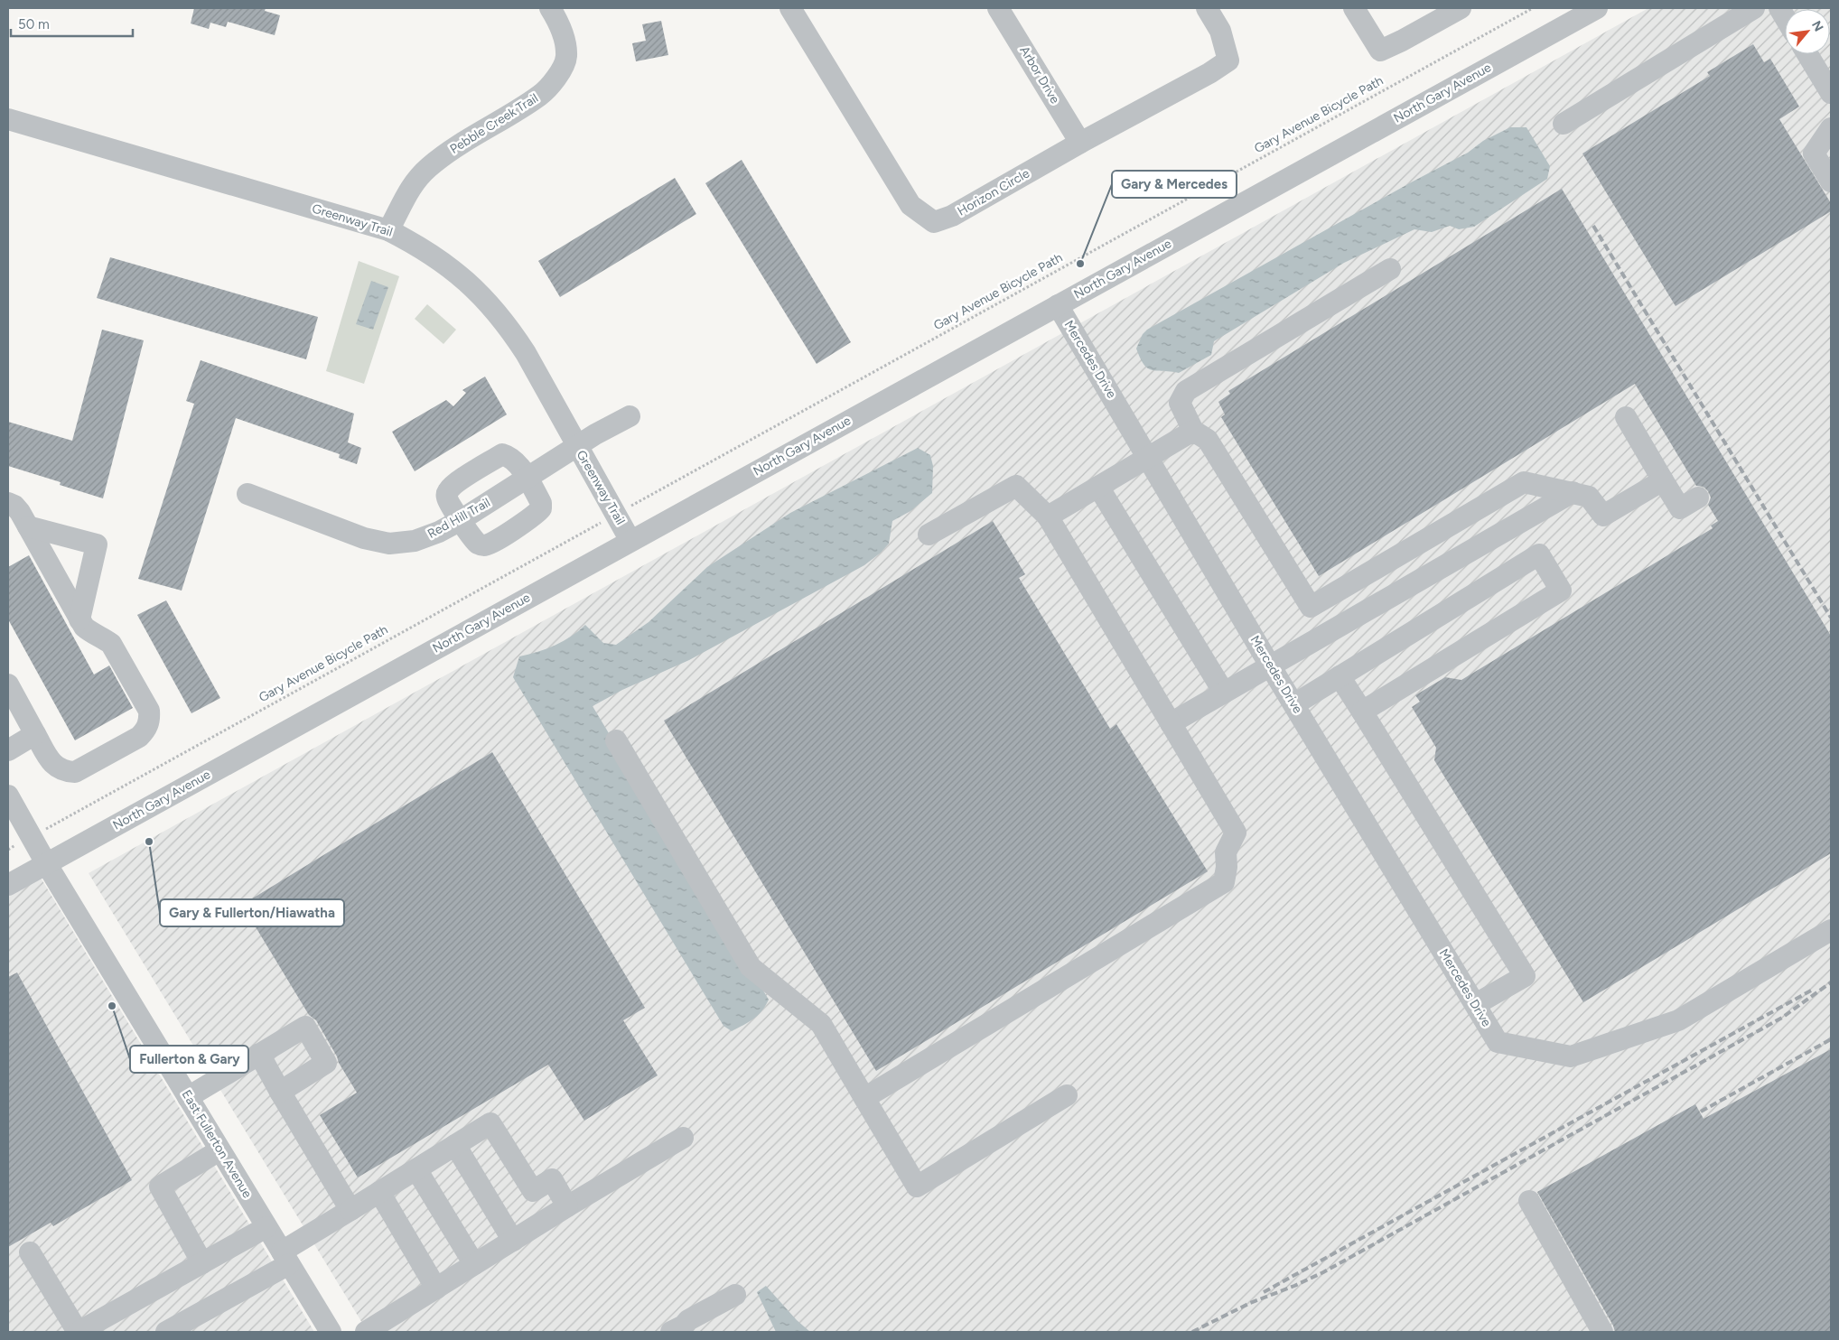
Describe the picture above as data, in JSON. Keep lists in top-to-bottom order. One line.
{"streets":{"street":["Arbor Drive","North Gary Avenue","Pebble Creek Trail","Horizon Circle","Greenway Trail","Mercedes Drive","Red Hill Trail","East Fullerton Avenue"],"path":["Gary Avenue Bicycle Path"]},"crossings":[["Arbor Drive","Horizon Circle"],["North Gary Avenue","Greenway Trail"],["North Gary Avenue","Mercedes Drive"],["North Gary Avenue","East Fullerton Avenue"],["Pebble Creek Trail","Greenway Trail"],["Greenway Trail","Red Hill Trail"]],"places":["Gary & Mercedes","Gary & Fullerton/Hiawatha","Fullerton & Gary"],"scale_bar":"50 m","north":"top right"}
